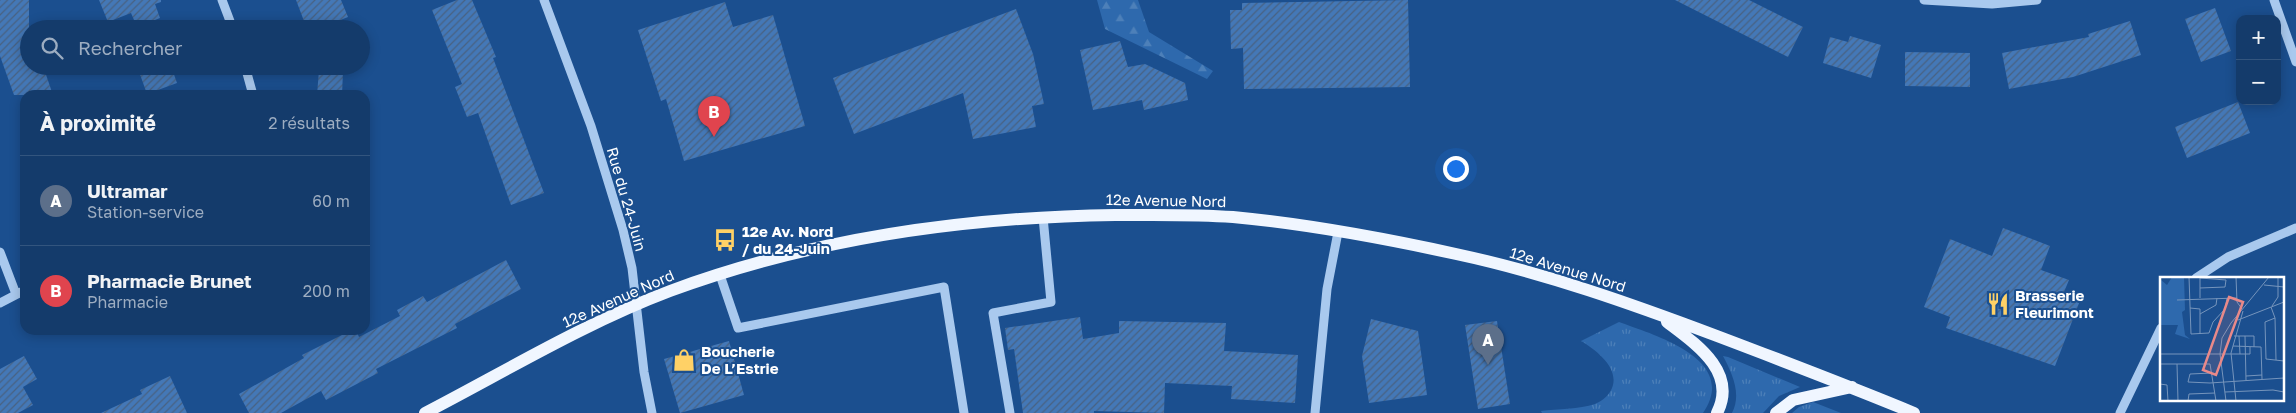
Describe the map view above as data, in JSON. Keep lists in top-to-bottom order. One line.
{"streets":{"main road":["12e Avenue Nord"],"street":["Rue du 24-Juin"]},"crossings":[["Rue du 24-Juin","12e Avenue Nord"]],"places":{"bus stop":["12e Av. Nord / du 24-Juin"],"restaurant":["Brasserie Fleurimont"],"shop":["Boucherie De L’Estrie"]},"page":{"map_buttons":["+","−"],"search":"Rechercher","heading":["À proximité","2 résultats"],"pins":["B","A"],"list":[{"mark":"A","name":"Ultramar","note":"Station-service","value":"60 m"},{"mark":"B","name":"Pharmacie Brunet","note":"Pharmacie","value":"200 m"}]}}
